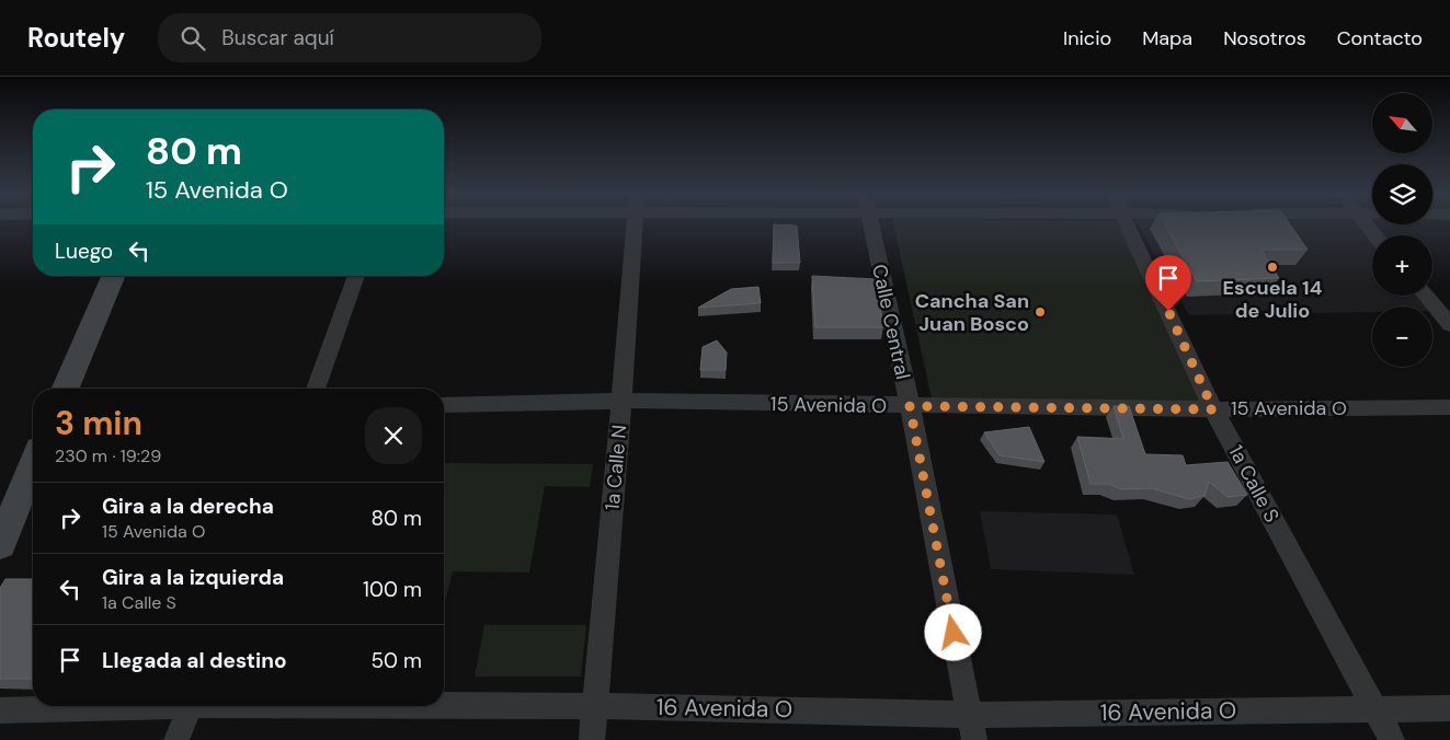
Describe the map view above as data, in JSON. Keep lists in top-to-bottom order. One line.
{"streets":{"street":["Calle Central","15 Avenida O","1a Calle N","1a Calle S","16 Avenida O"]},"crossings":[["Calle Central","15 Avenida O"],["Calle Central","16 Avenida O"],["15 Avenida O","1a Calle N"],["15 Avenida O","1a Calle S"],["1a Calle N","16 Avenida O"],["1a Calle S","16 Avenida O"]],"places":["Escuela 14 de Julio","Cancha San Juan Bosco"],"north":"top left","page":{"header":"Routely","search":"Buscar aquí","nav":["Inicio","Mapa","Nosotros","Contacto"],"map_buttons":["+","−"],"turn":["80 m","15 Avenida O"],"then":"Luego","heading":["3 min","230 m · 19:29"],"list":[{"name":"Gira a la derecha","note":"15 Avenida O","value":"80 m"},{"name":"Gira a la izquierda","note":"1a Calle S","value":"100 m"},{"name":"Llegada al destino","value":"50 m"}]}}
